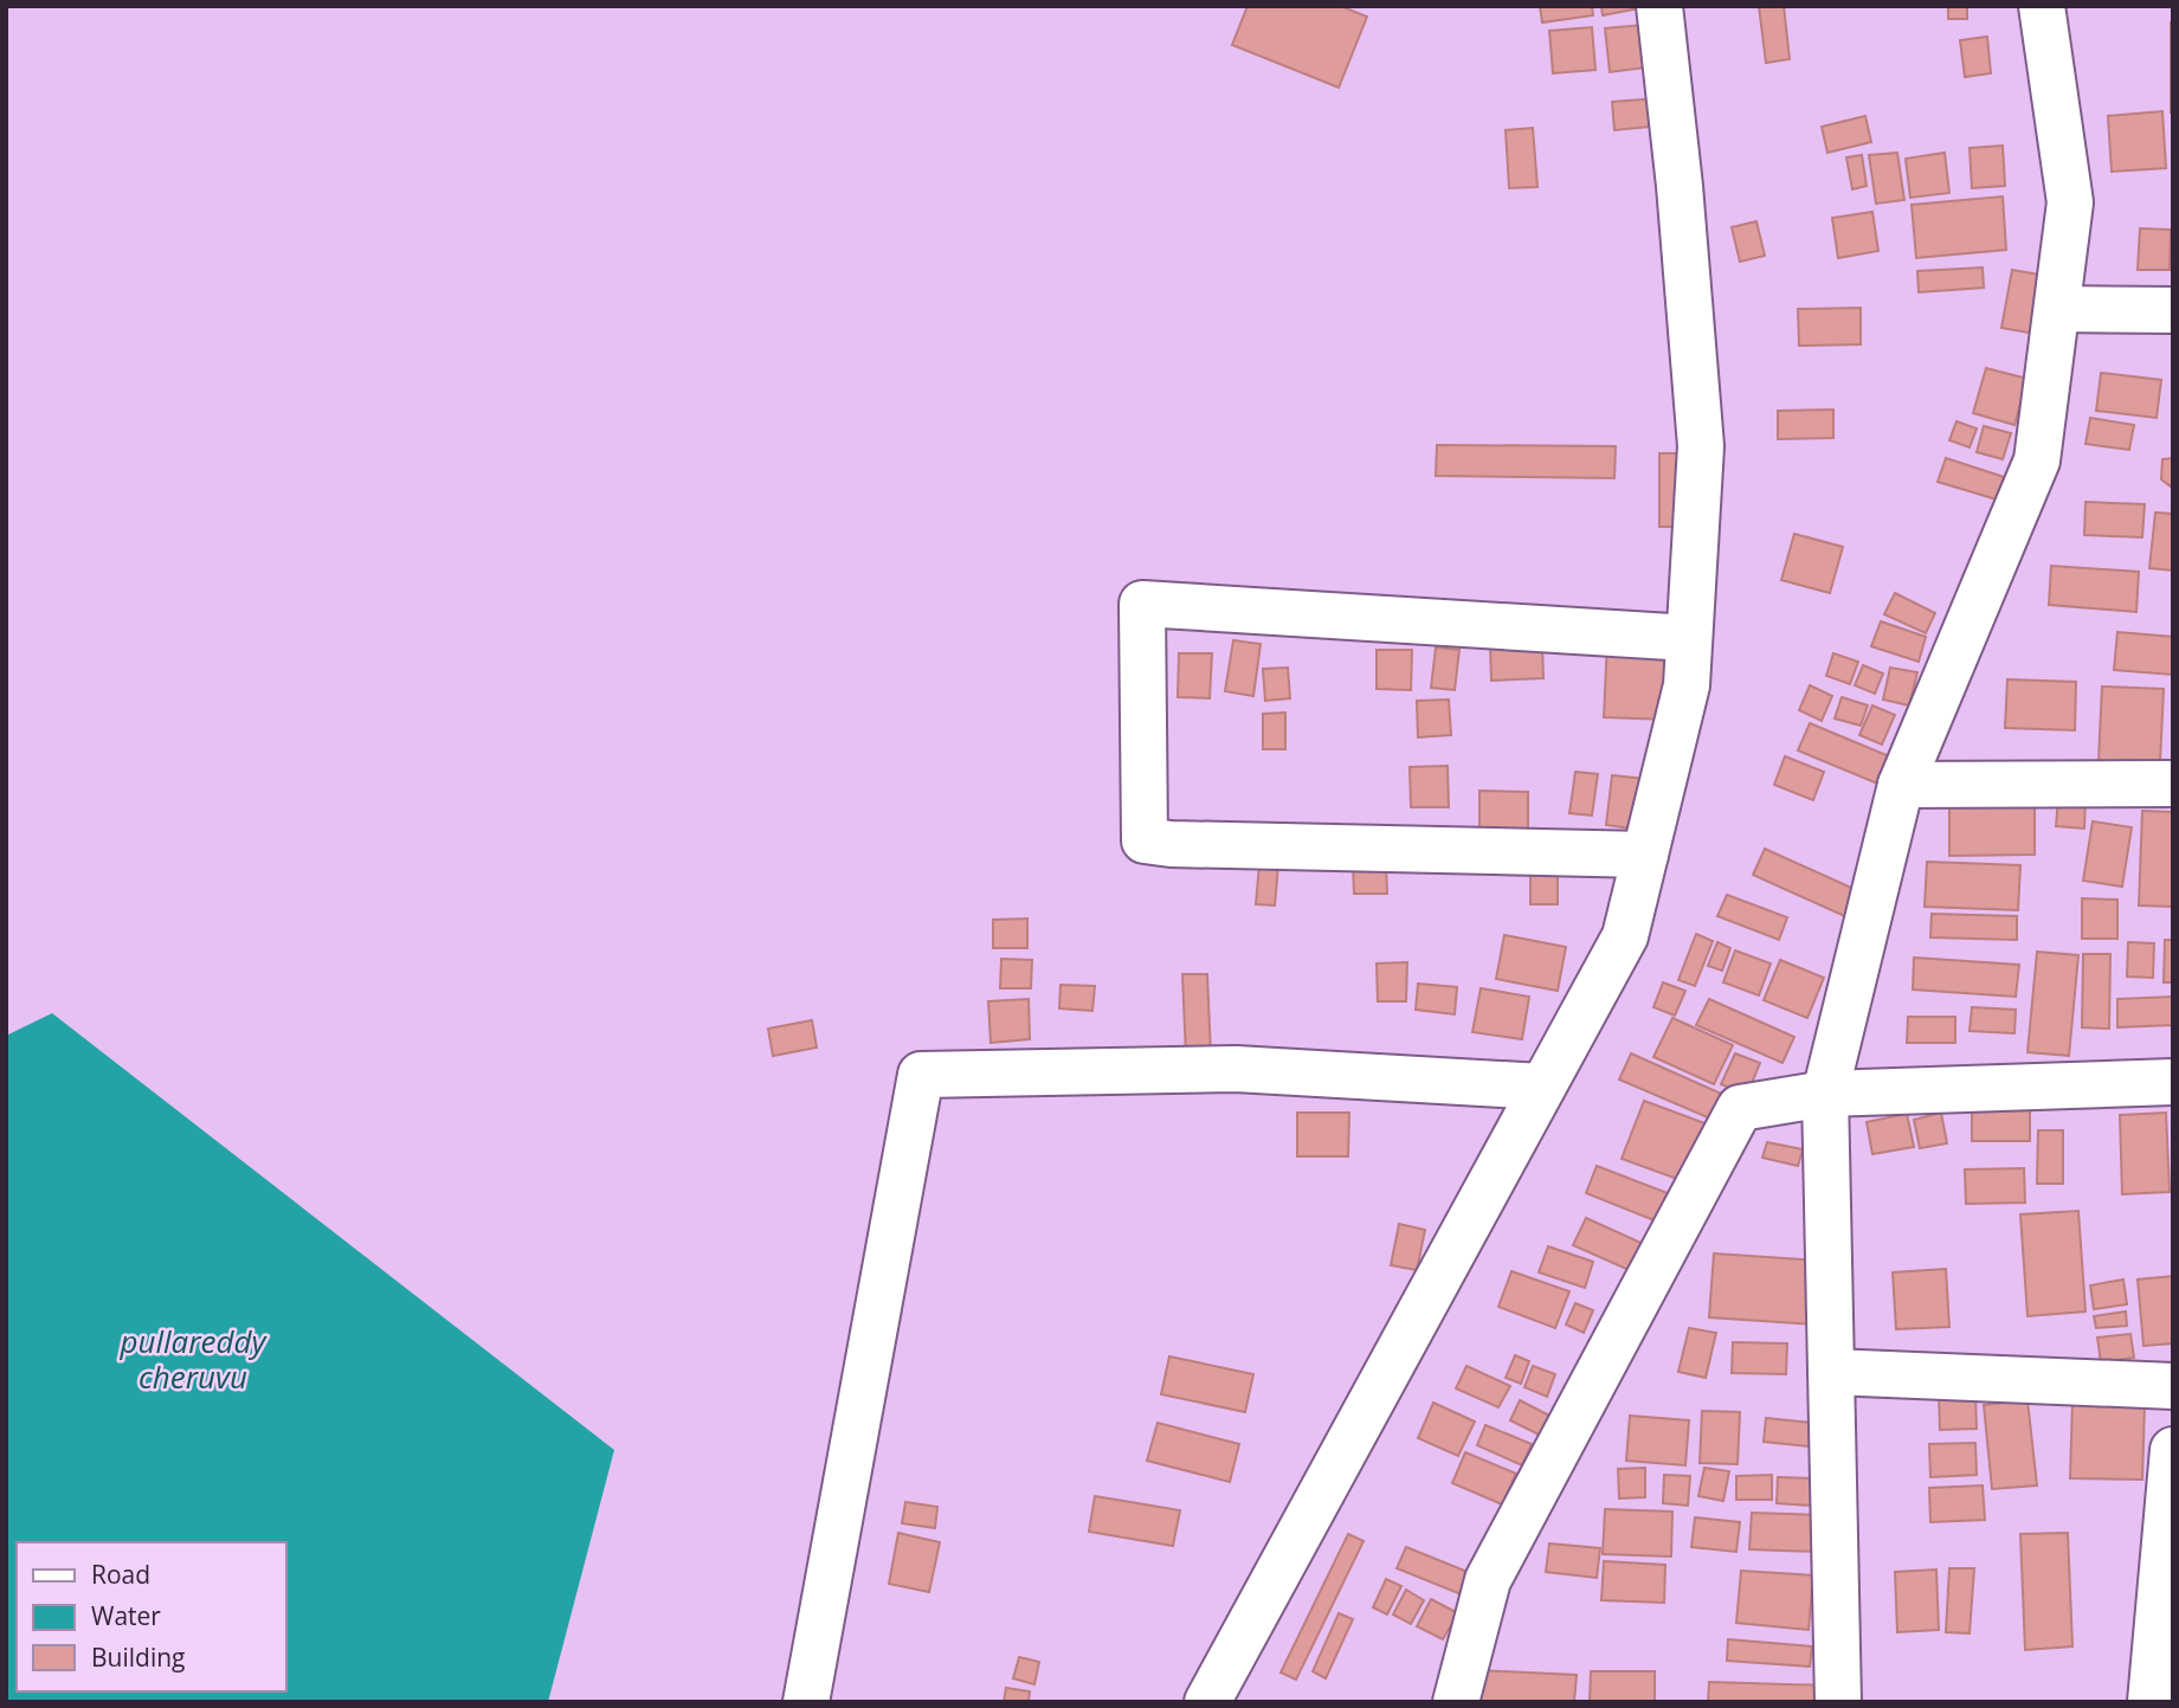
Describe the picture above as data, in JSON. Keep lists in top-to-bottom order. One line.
{"water":["pullareddy cheruvu"],"legend":["Road","Water","Building"]}
